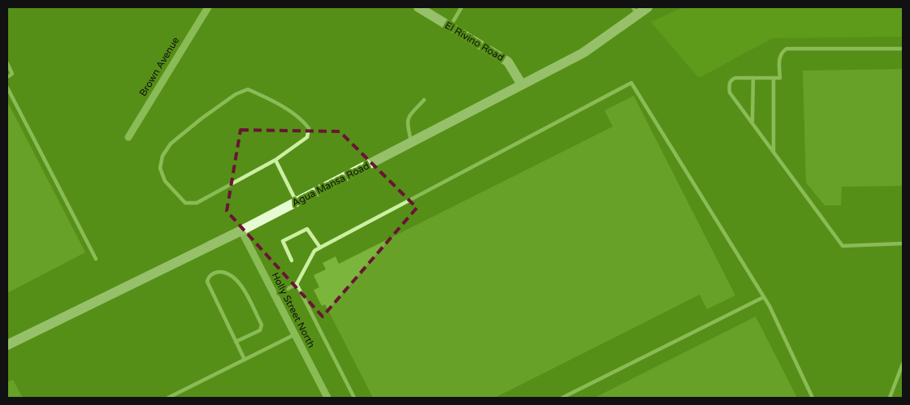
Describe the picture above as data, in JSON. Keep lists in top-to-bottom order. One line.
{"streets":{"main road":["El Rivino Road","Agua Mansa Road"],"street":["Brown Avenue","Holly Street North"]},"crossings":[["El Rivino Road","Agua Mansa Road"],["Agua Mansa Road","Holly Street North"]]}
